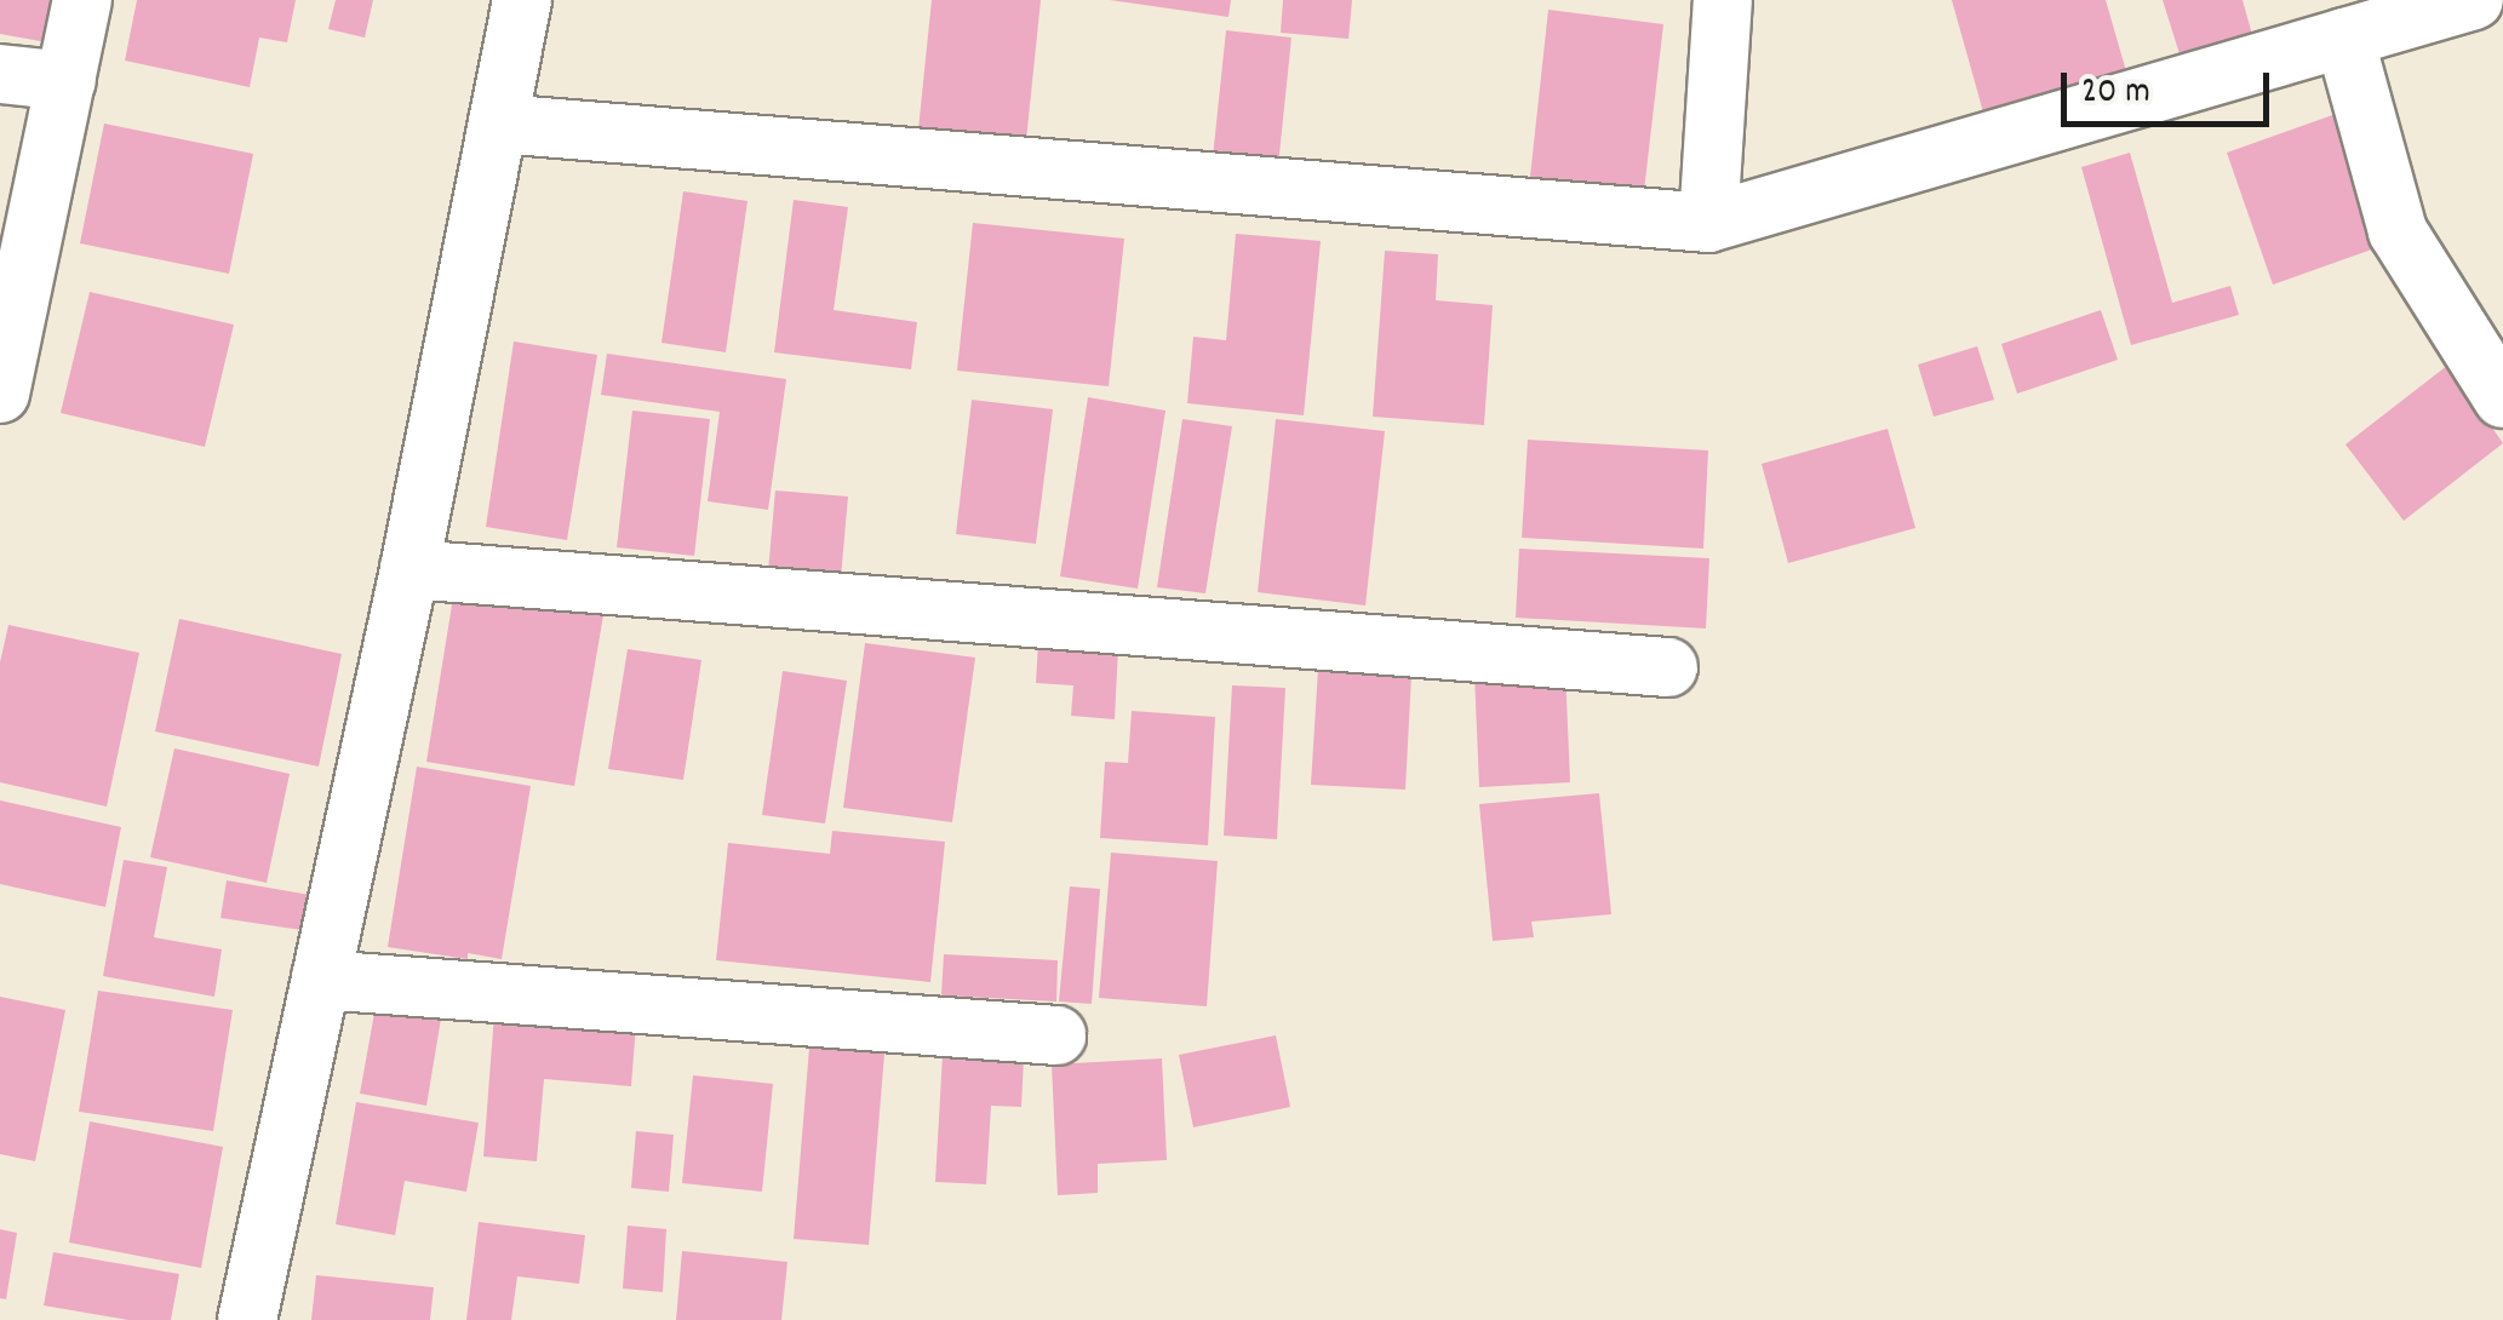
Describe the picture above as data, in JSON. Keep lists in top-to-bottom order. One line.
{"scale_bar":"20 m"}
